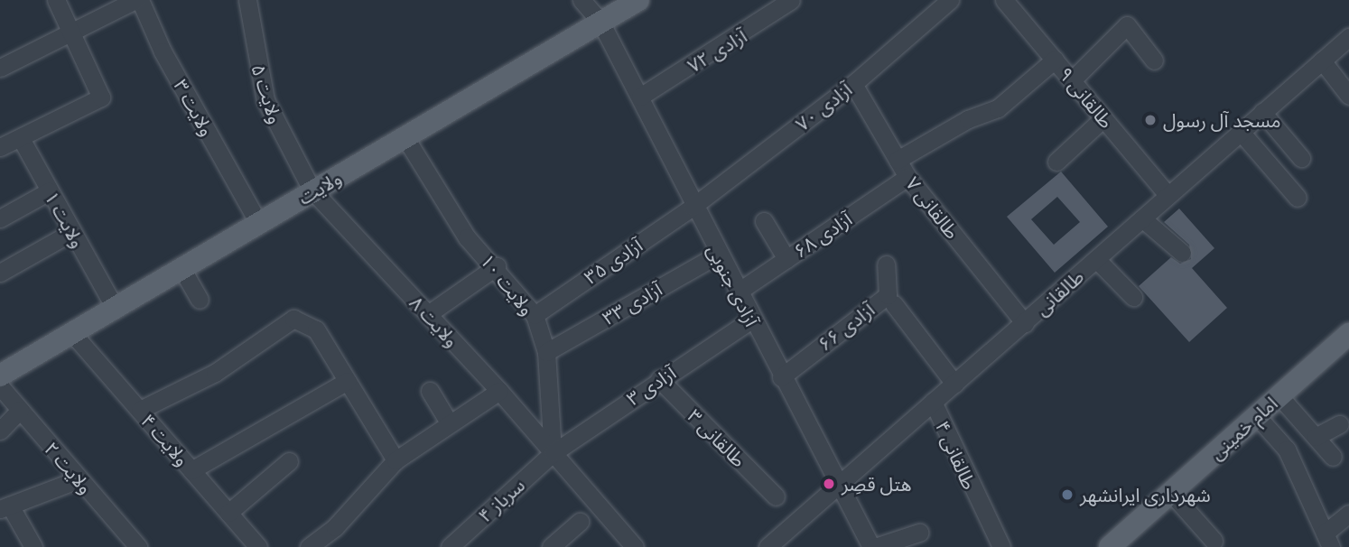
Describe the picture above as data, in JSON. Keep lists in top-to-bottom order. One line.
{"streets":{"main road":["ولایت","امام خمینی"],"street":["آزادی ۷۲","ولایت ۵","طالقانی ۹","آزادی ۷۰","ولایت ۳","طالقانی ۷","ولایت ۱","آزادی ۶۸","آزادی ۳۵","ولایت ۱۰","آزادی جنوبی","طالقانی","آزادی ۳۳","ولایت ۸","آزادی ۶۶","آزادی ۳","طالقانی ۳","ولایت ۴","طالقانی ۴","ولایت ۲","سرباز ۴"]},"crossings":[["آزادی ۷۲","آزادی جنوبی"],["ولایت ۵","ولایت"],["ولایت ۵","ولایت ۸"],["طالقانی ۹","طالقانی"],["آزادی ۷۰","طالقانی ۷"],["آزادی ۷۰","آزادی ۳۵"],["آزادی ۷۰","آزادی جنوبی"],["ولایت ۳","ولایت"],["ولایت","ولایت ۱"],["ولایت","ولایت ۱۰"],["ولایت","آزادی جنوبی"],["ولایت","ولایت ۸"],["ولایت","ولایت ۴"],["طالقانی ۷","آزادی ۶۸"],["طالقانی ۷","طالقانی"],["آزادی ۶۸","آزادی جنوبی"],["آزادی ۳۵","ولایت ۱۰"],["آزادی ۳۵","آزادی جنوبی"],["ولایت ۱۰","آزادی ۳۳"],["ولایت ۱۰","ولایت ۸"],["ولایت ۱۰","آزادی ۳"],["ولایت ۱۰","سرباز ۴"],["آزادی جنوبی","طالقانی"],["آزادی جنوبی","آزادی ۳۳"],["آزادی جنوبی","آزادی ۶۶"],["آزادی جنوبی","آزادی ۳"],["طالقانی","طالقانی ۴"],["ولایت ۸","آزادی ۳"],["ولایت ۸","سرباز ۴"],["آزادی ۳","طالقانی ۳"],["آزادی ۳","سرباز ۴"]],"places":["مسجد آل رسول","هتل قصِر","شهرداری ایرانشهر"]}
